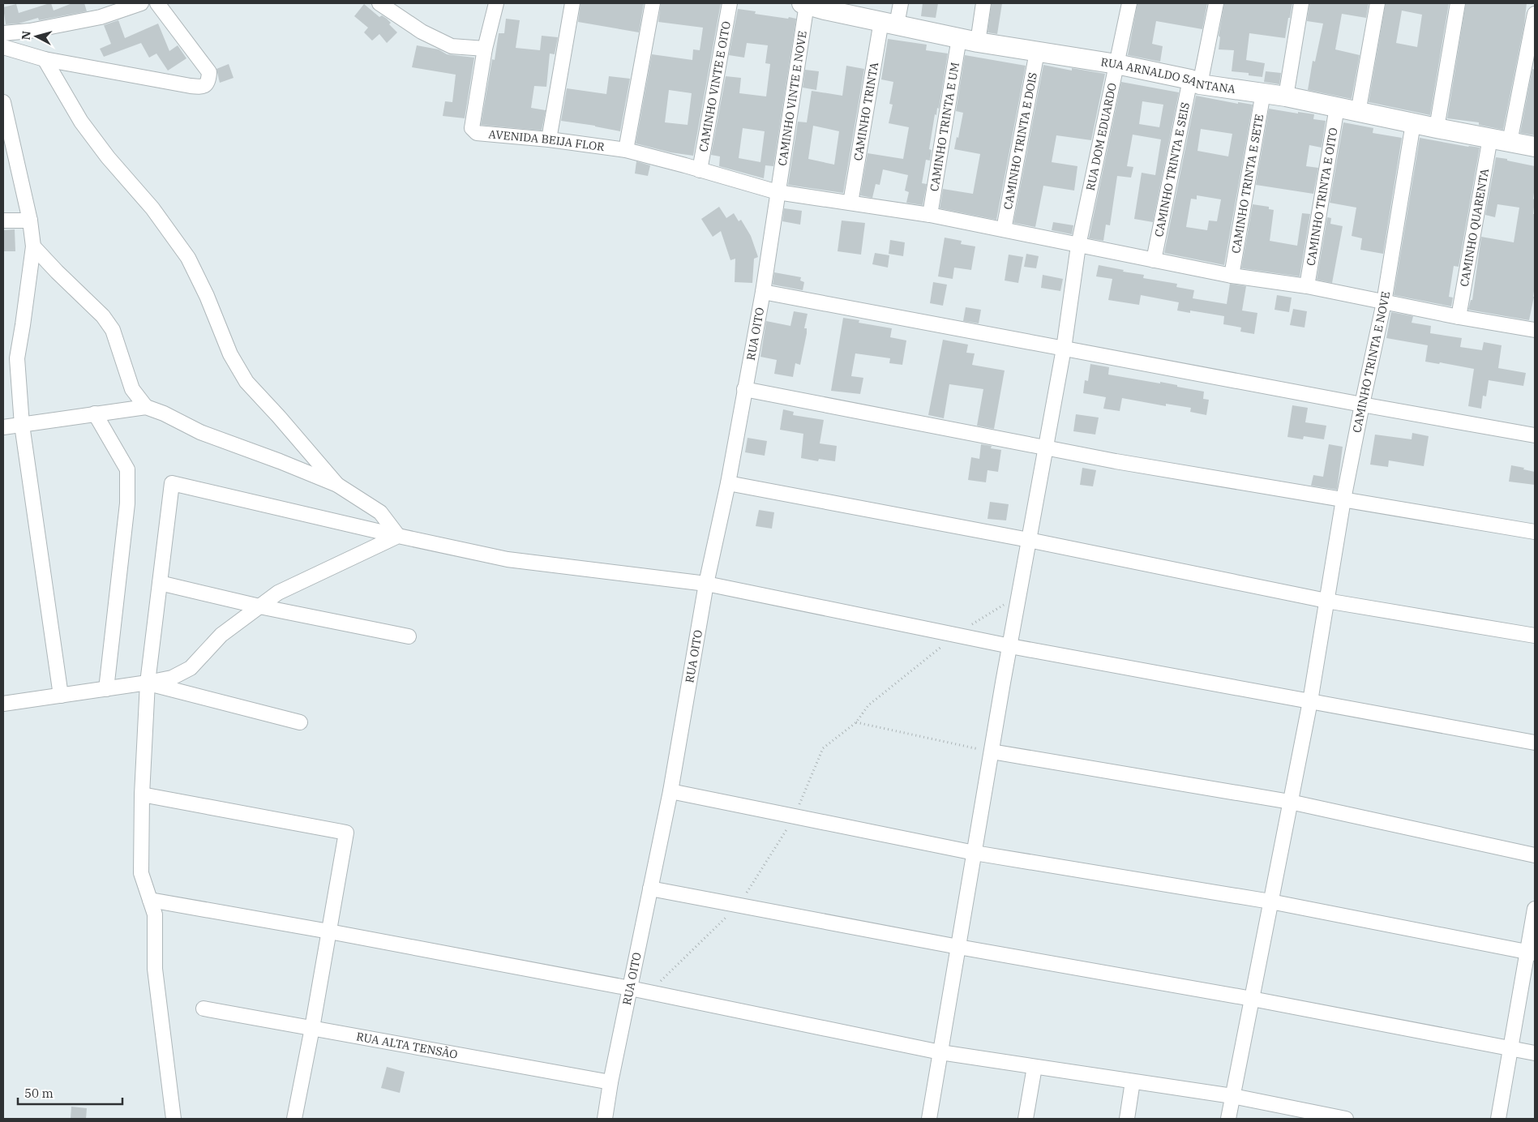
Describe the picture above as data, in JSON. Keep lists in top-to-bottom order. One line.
{"streets":{"street":["RUA ARNALDO SANTANA","CAMINHO VINTE E OITO","CAMINHO VINTE E NOVE","CAMINHO TRINTA","CAMINHO TRINTA E UM","RUA DOM EDUARDO","AVENIDA BEIJA FLOR","CAMINHO TRINTA E DOIS","CAMINHO TRINTA E SEIS","CAMINHO TRINTA E SETE","CAMINHO TRINTA E OITO","CAMINHO QUARENTA","RUA OITO","CAMINHO TRINTA E NOVE","RUA ALTA TENSÃO"]},"crossings":[["RUA ARNALDO SANTANA","CAMINHO VINTE E NOVE"],["RUA ARNALDO SANTANA","CAMINHO TRINTA"],["RUA ARNALDO SANTANA","CAMINHO TRINTA E UM"],["RUA ARNALDO SANTANA","RUA DOM EDUARDO"],["RUA ARNALDO SANTANA","CAMINHO TRINTA E DOIS"],["RUA ARNALDO SANTANA","CAMINHO TRINTA E SEIS"],["RUA ARNALDO SANTANA","CAMINHO TRINTA E SETE"],["RUA ARNALDO SANTANA","CAMINHO TRINTA E OITO"],["RUA ARNALDO SANTANA","CAMINHO QUARENTA"],["RUA ARNALDO SANTANA","CAMINHO TRINTA E NOVE"],["CAMINHO VINTE E OITO","AVENIDA BEIJA FLOR"],["CAMINHO VINTE E NOVE","AVENIDA BEIJA FLOR"],["CAMINHO VINTE E NOVE","RUA OITO"],["CAMINHO TRINTA","AVENIDA BEIJA FLOR"],["CAMINHO TRINTA E UM","AVENIDA BEIJA FLOR"],["RUA DOM EDUARDO","AVENIDA BEIJA FLOR"],["AVENIDA BEIJA FLOR","CAMINHO TRINTA E DOIS"],["AVENIDA BEIJA FLOR","CAMINHO TRINTA E SEIS"],["AVENIDA BEIJA FLOR","CAMINHO TRINTA E SETE"],["AVENIDA BEIJA FLOR","CAMINHO TRINTA E OITO"],["AVENIDA BEIJA FLOR","CAMINHO QUARENTA"],["AVENIDA BEIJA FLOR","RUA OITO"],["AVENIDA BEIJA FLOR","CAMINHO TRINTA E NOVE"],["RUA OITO","RUA ALTA TENSÃO"]],"scale_bar":"50 m","north":"left"}
